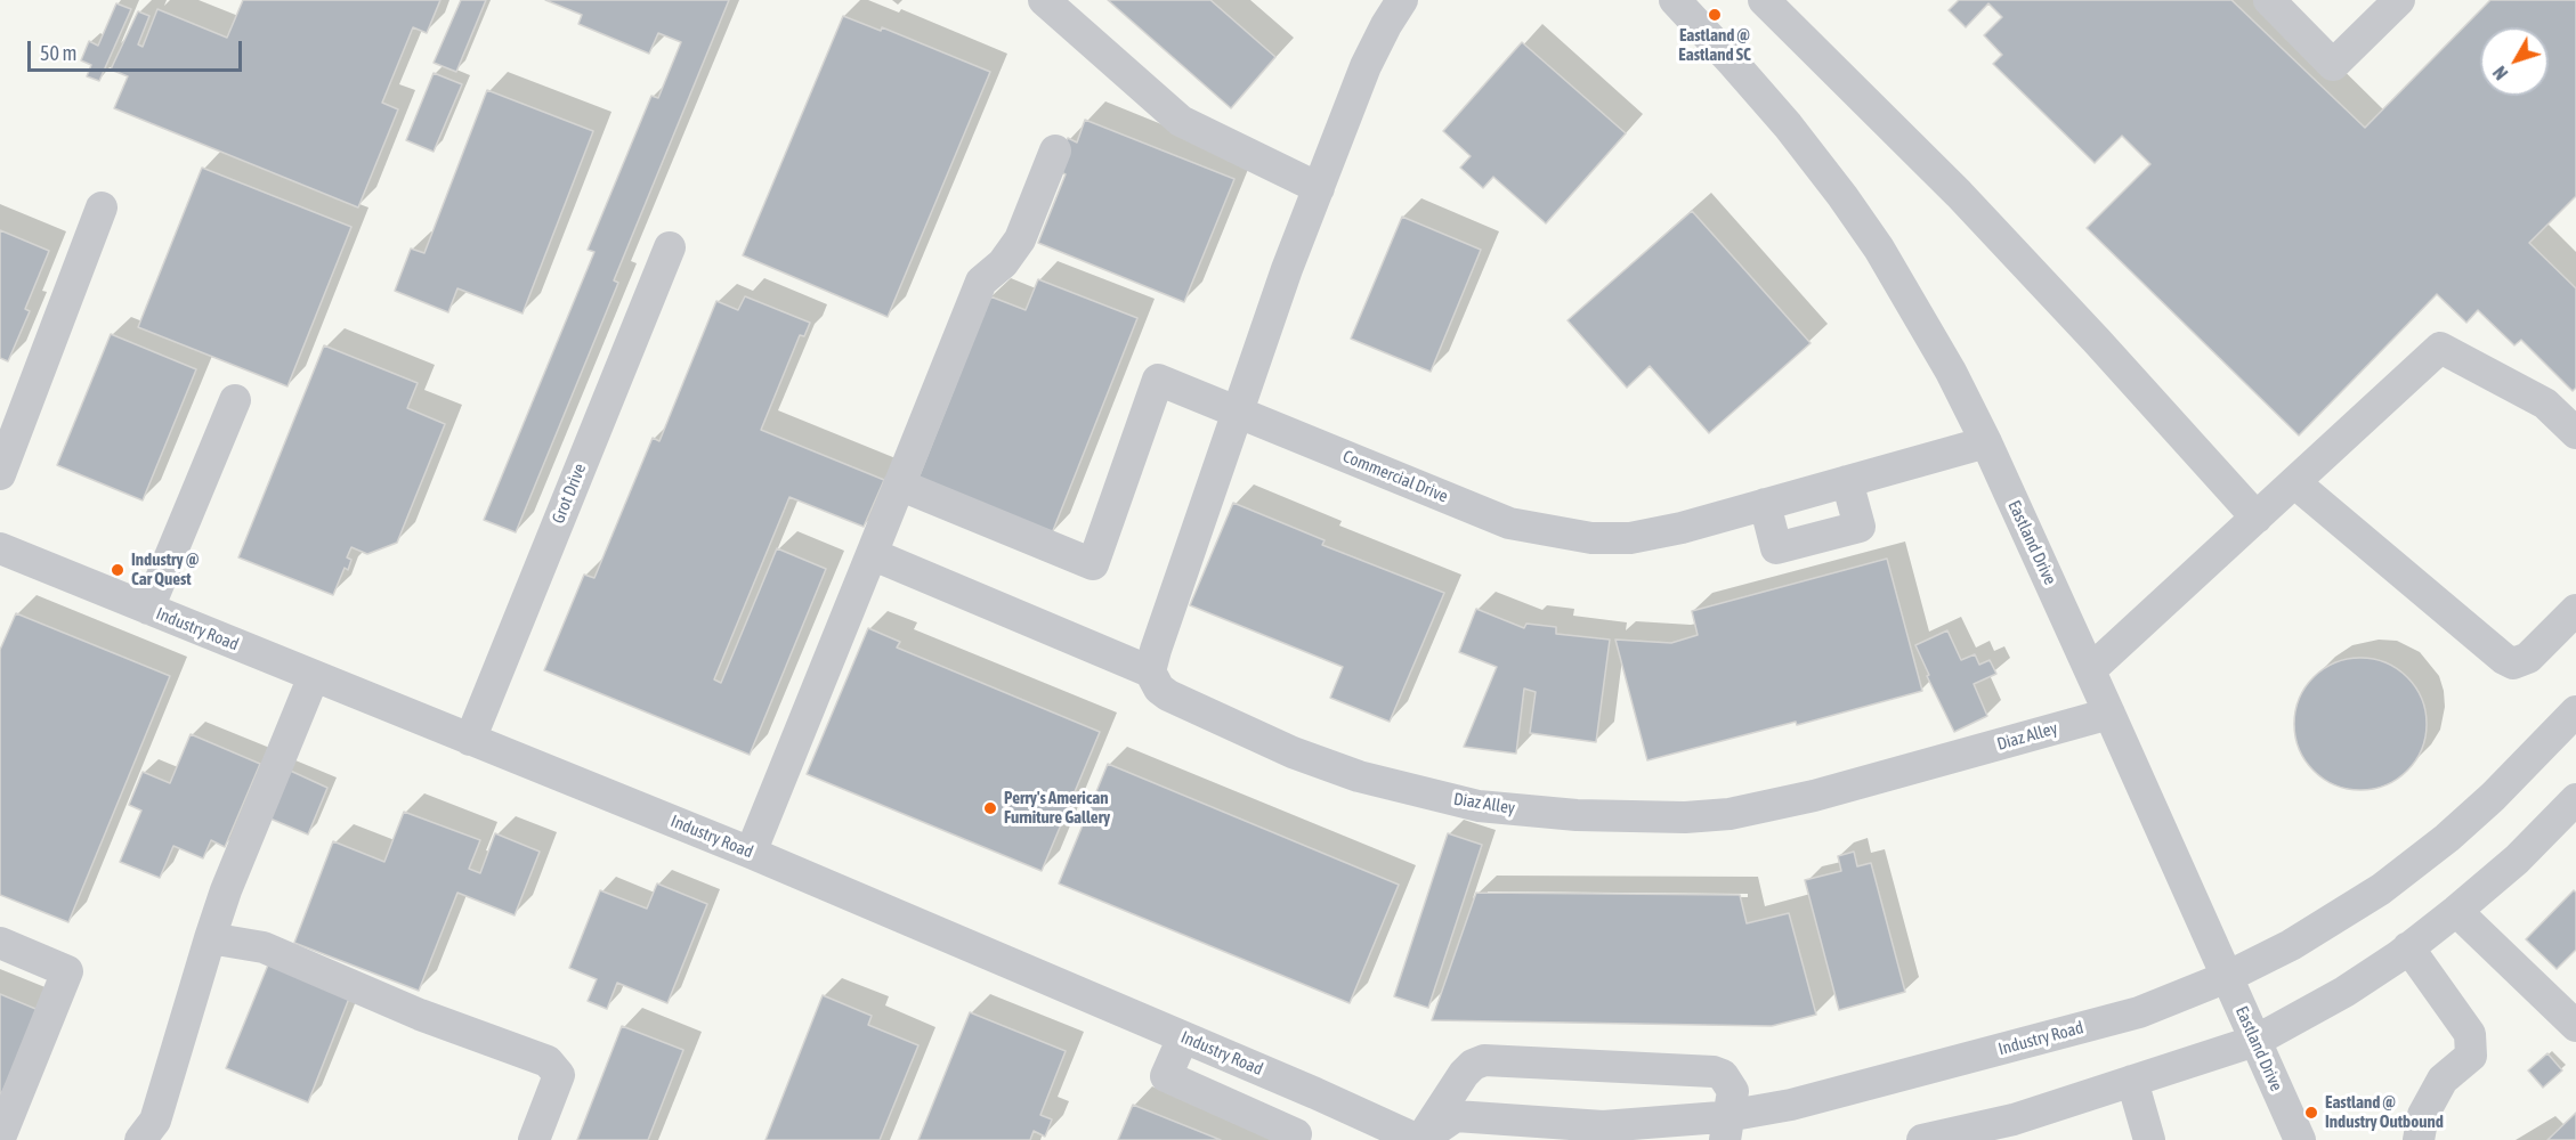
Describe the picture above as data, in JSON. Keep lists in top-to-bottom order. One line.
{"streets":{"street":["Commercial Drive","Grot Drive","Eastland Drive","Industry Road","Diaz Alley"]},"crossings":[["Commercial Drive","Eastland Drive"],["Grot Drive","Industry Road"],["Eastland Drive","Industry Road"],["Eastland Drive","Diaz Alley"]],"places":["Eastland @ Eastland SC","Industry @ Car Quest","Perry's American Furniture Gallery","Eastland @ Industry Outbound"],"scale_bar":"50 m","north":"bottom left"}
